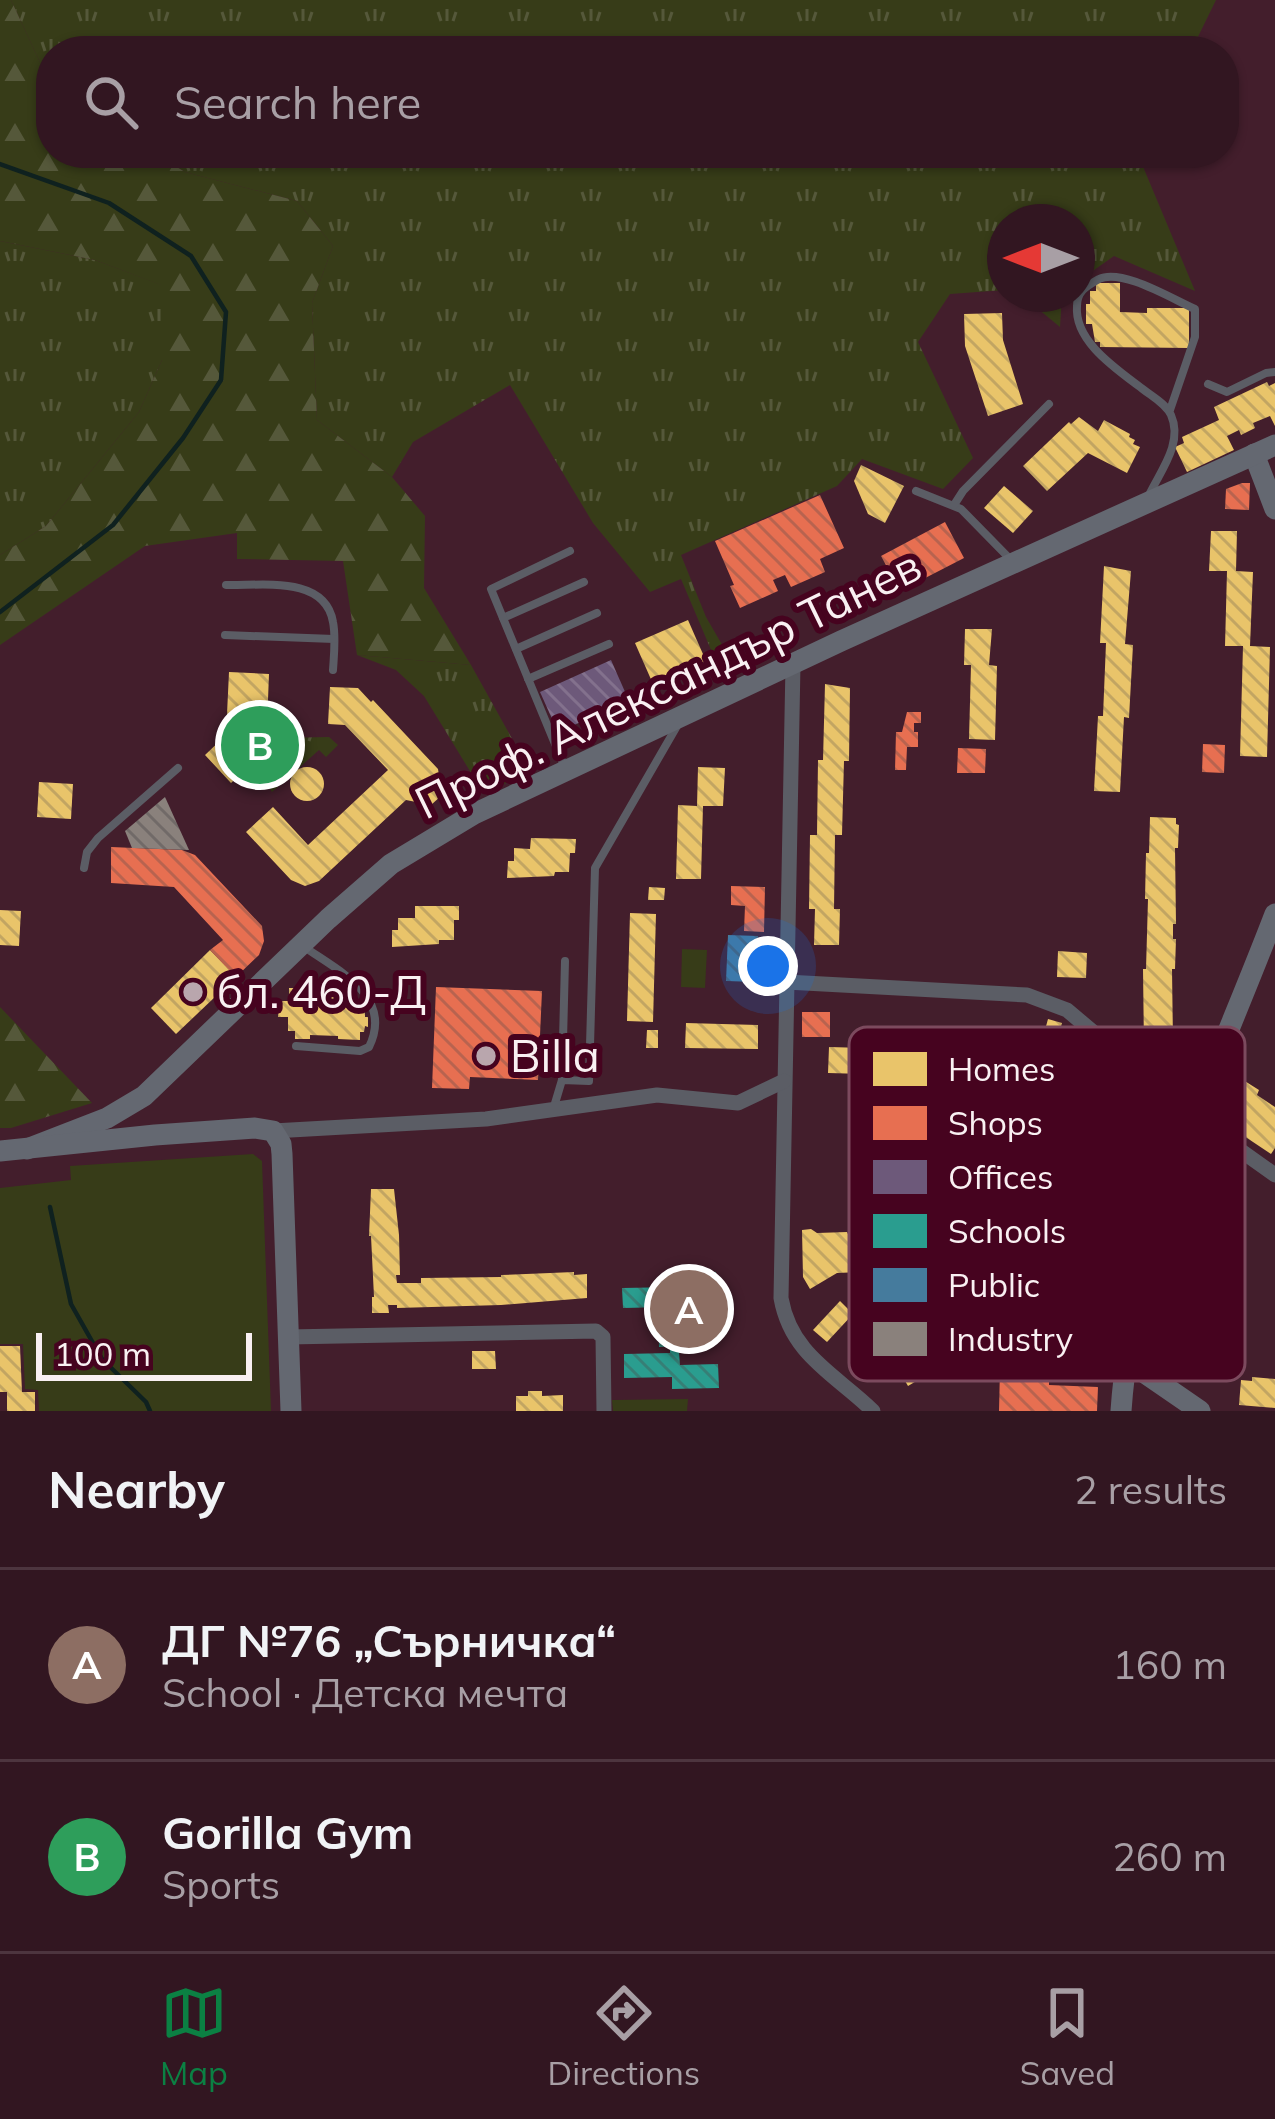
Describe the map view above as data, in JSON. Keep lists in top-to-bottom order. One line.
{"streets":{"street":["Проф. Александър Танев"]},"places":["бл. 460-Д","Billa"],"legend":["Homes","Shops","Offices","Schools","Public","Industry"],"scale_bar":"100 m","north":"left","page":{"search":"Search here","pins":["B","A"],"scale":"100 m","heading":["Nearby","2 results"],"list":[{"mark":"A","name":"ДГ №76 „Сърничка“","note":"School · Детска мечта","value":"160 m"},{"mark":"B","name":"Gorilla Gym","note":"Sports","value":"260 m"}],"nav":["Map","Directions","Saved"]}}
